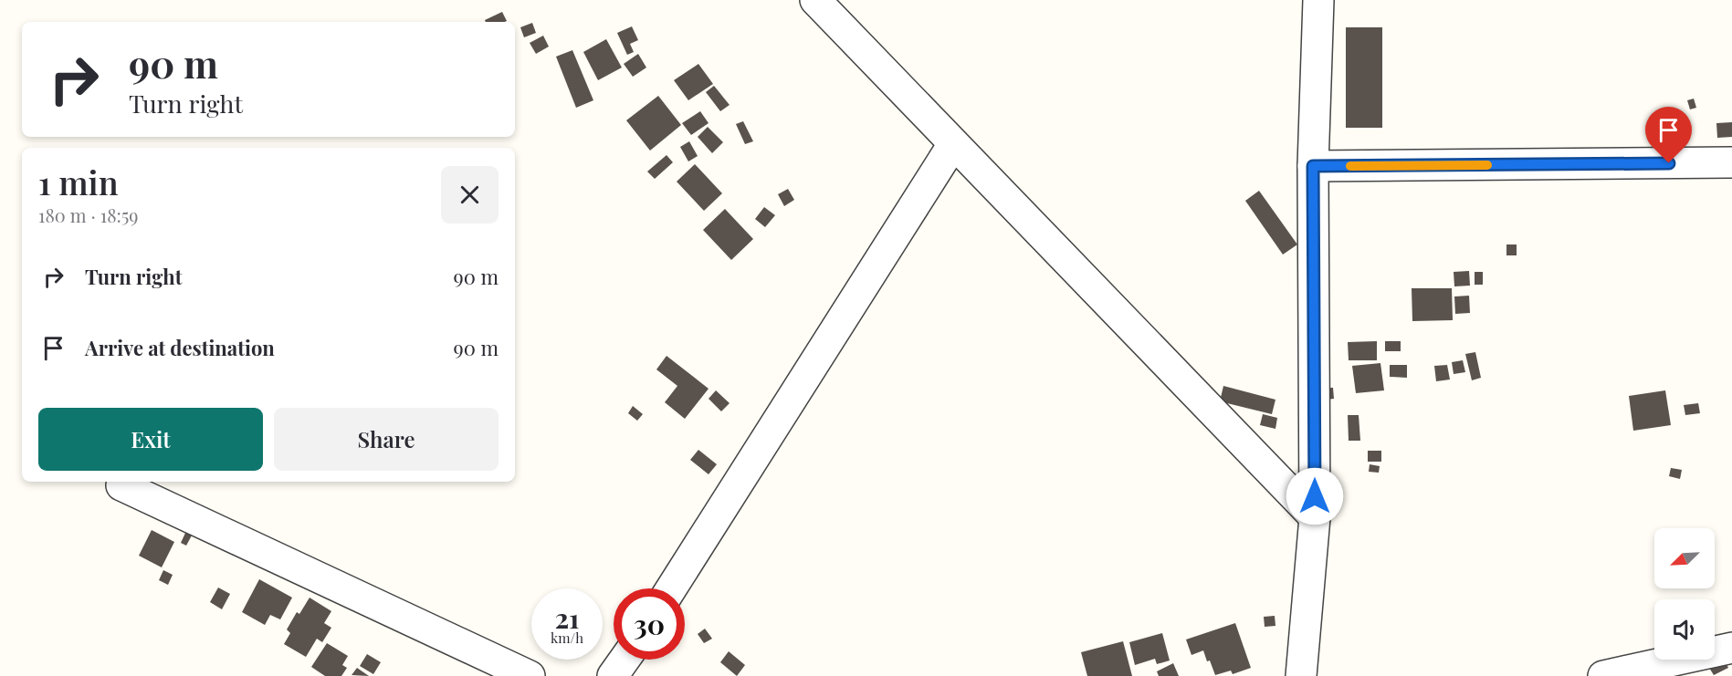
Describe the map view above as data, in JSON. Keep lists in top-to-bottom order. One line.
{"north":"bottom left","page":{"turn":["90 m","Turn right"],"heading":["1 min","180 m · 18:59"],"list":[{"name":"Turn right","value":"90 m"},{"name":"Arrive at destination","value":"90 m"}],"buttons":["Exit","Share"],"speed":"21 km/h","limit":"30"}}
